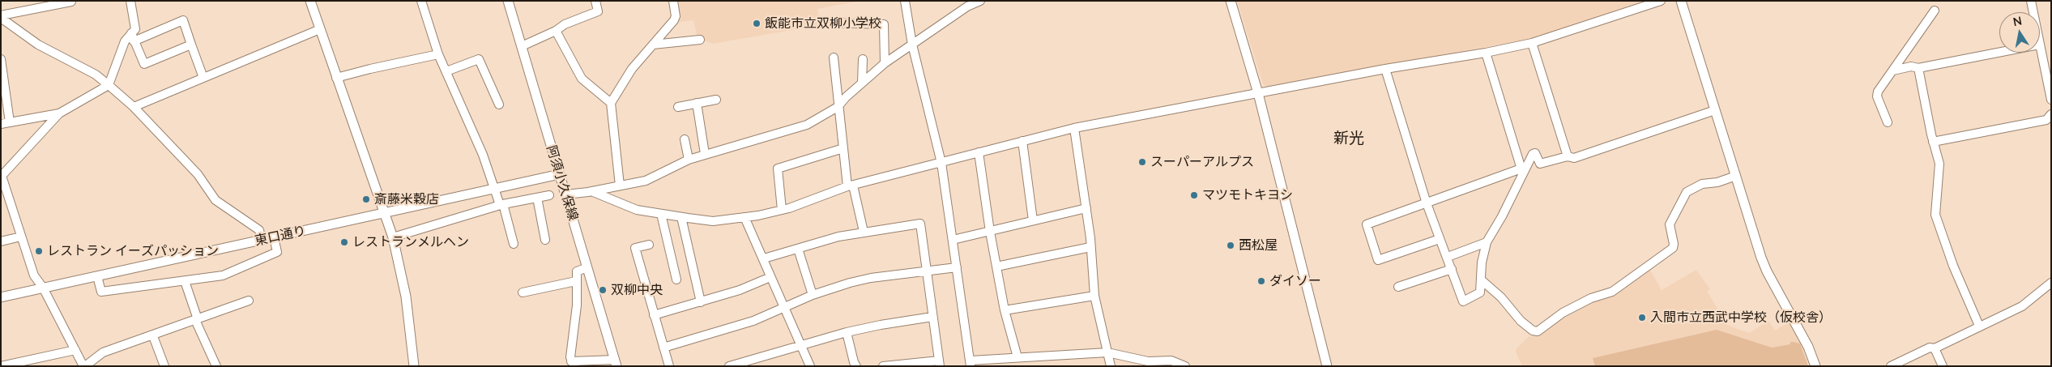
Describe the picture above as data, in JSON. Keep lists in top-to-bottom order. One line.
{"streets":{"street":["阿須小久保線","東口通り"]},"crossings":[["阿須小久保線","東口通り"]],"districts":["新光"],"places":["飯能市立双柳小学校","スーパーアルプス","マツモトキヨシ","斎藤米穀店","レストランメルヘン","西松屋","レストラン イーズパッション","ダイソー","双柳中央","入間市立西武中学校（仮校舎）"],"north":"top"}
